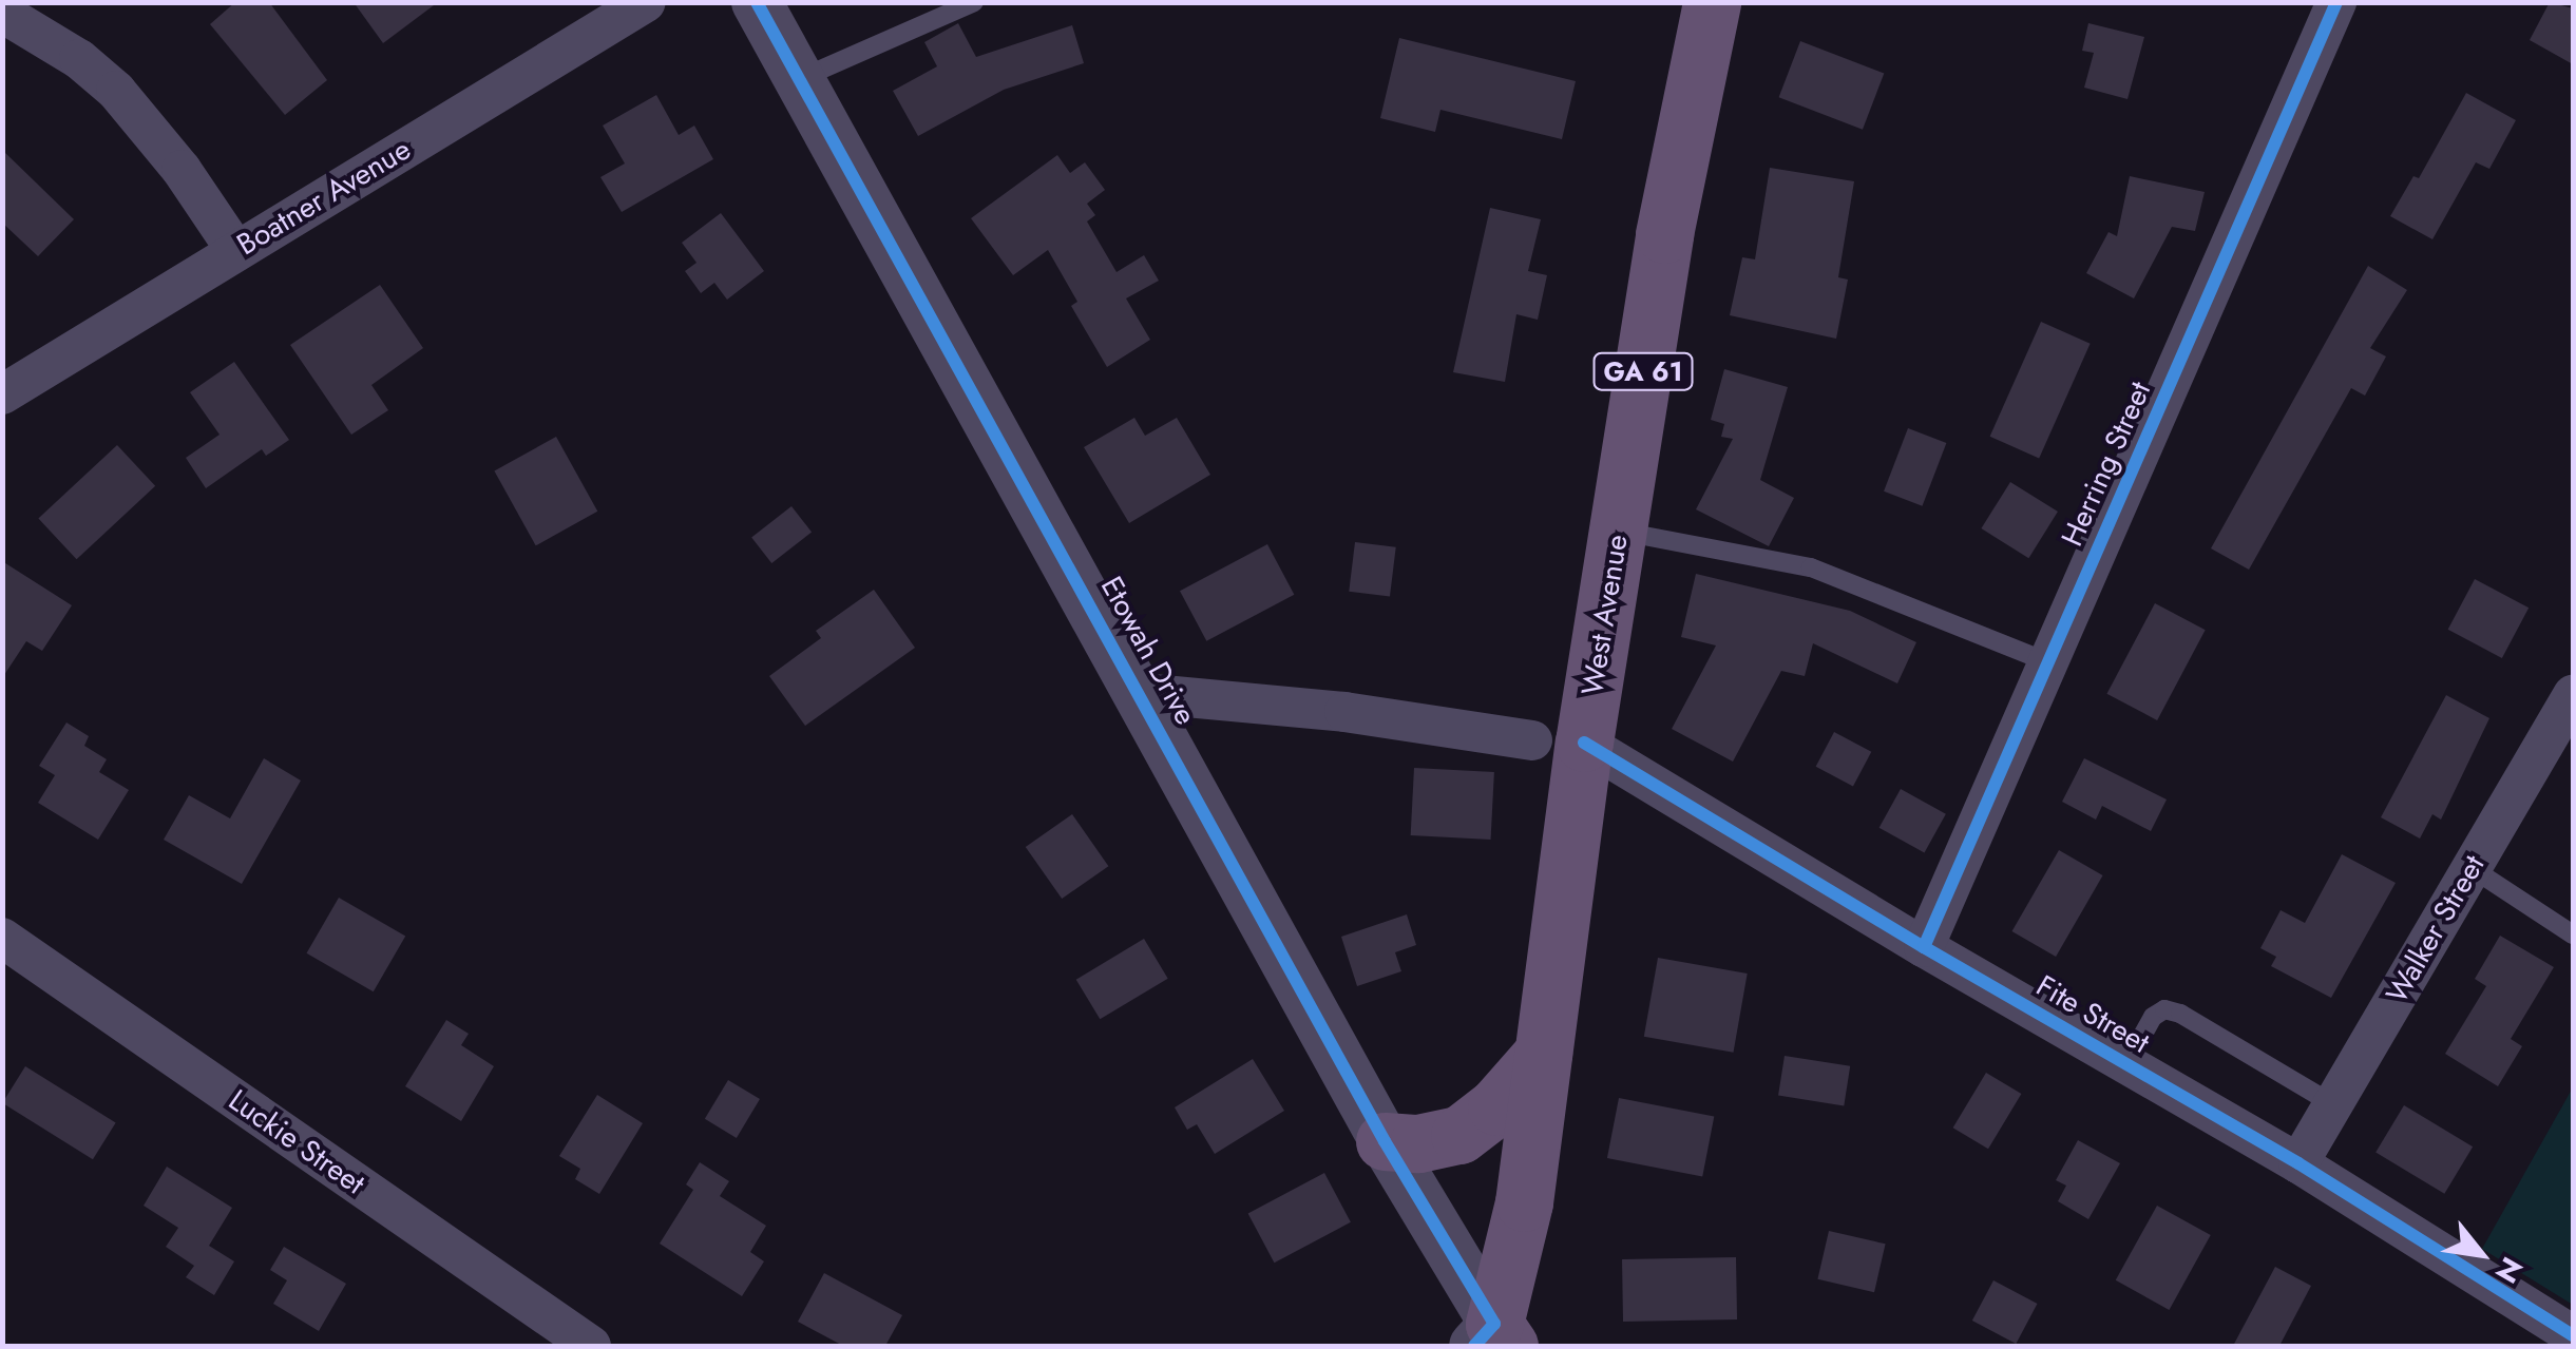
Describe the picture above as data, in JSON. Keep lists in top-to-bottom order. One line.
{"streets":{"main road":["GA 61","West Avenue"],"street":["Boatner Avenue","Herring Street","Etowah Drive","Walker Street","Fite Street","Luckie Street"]},"crossings":[["Herring Street","Fite Street"],["West Avenue","Etowah Drive"],["West Avenue","Fite Street"],["Etowah Drive","Fite Street"],["Walker Street","Fite Street"]],"north":"bottom right"}
